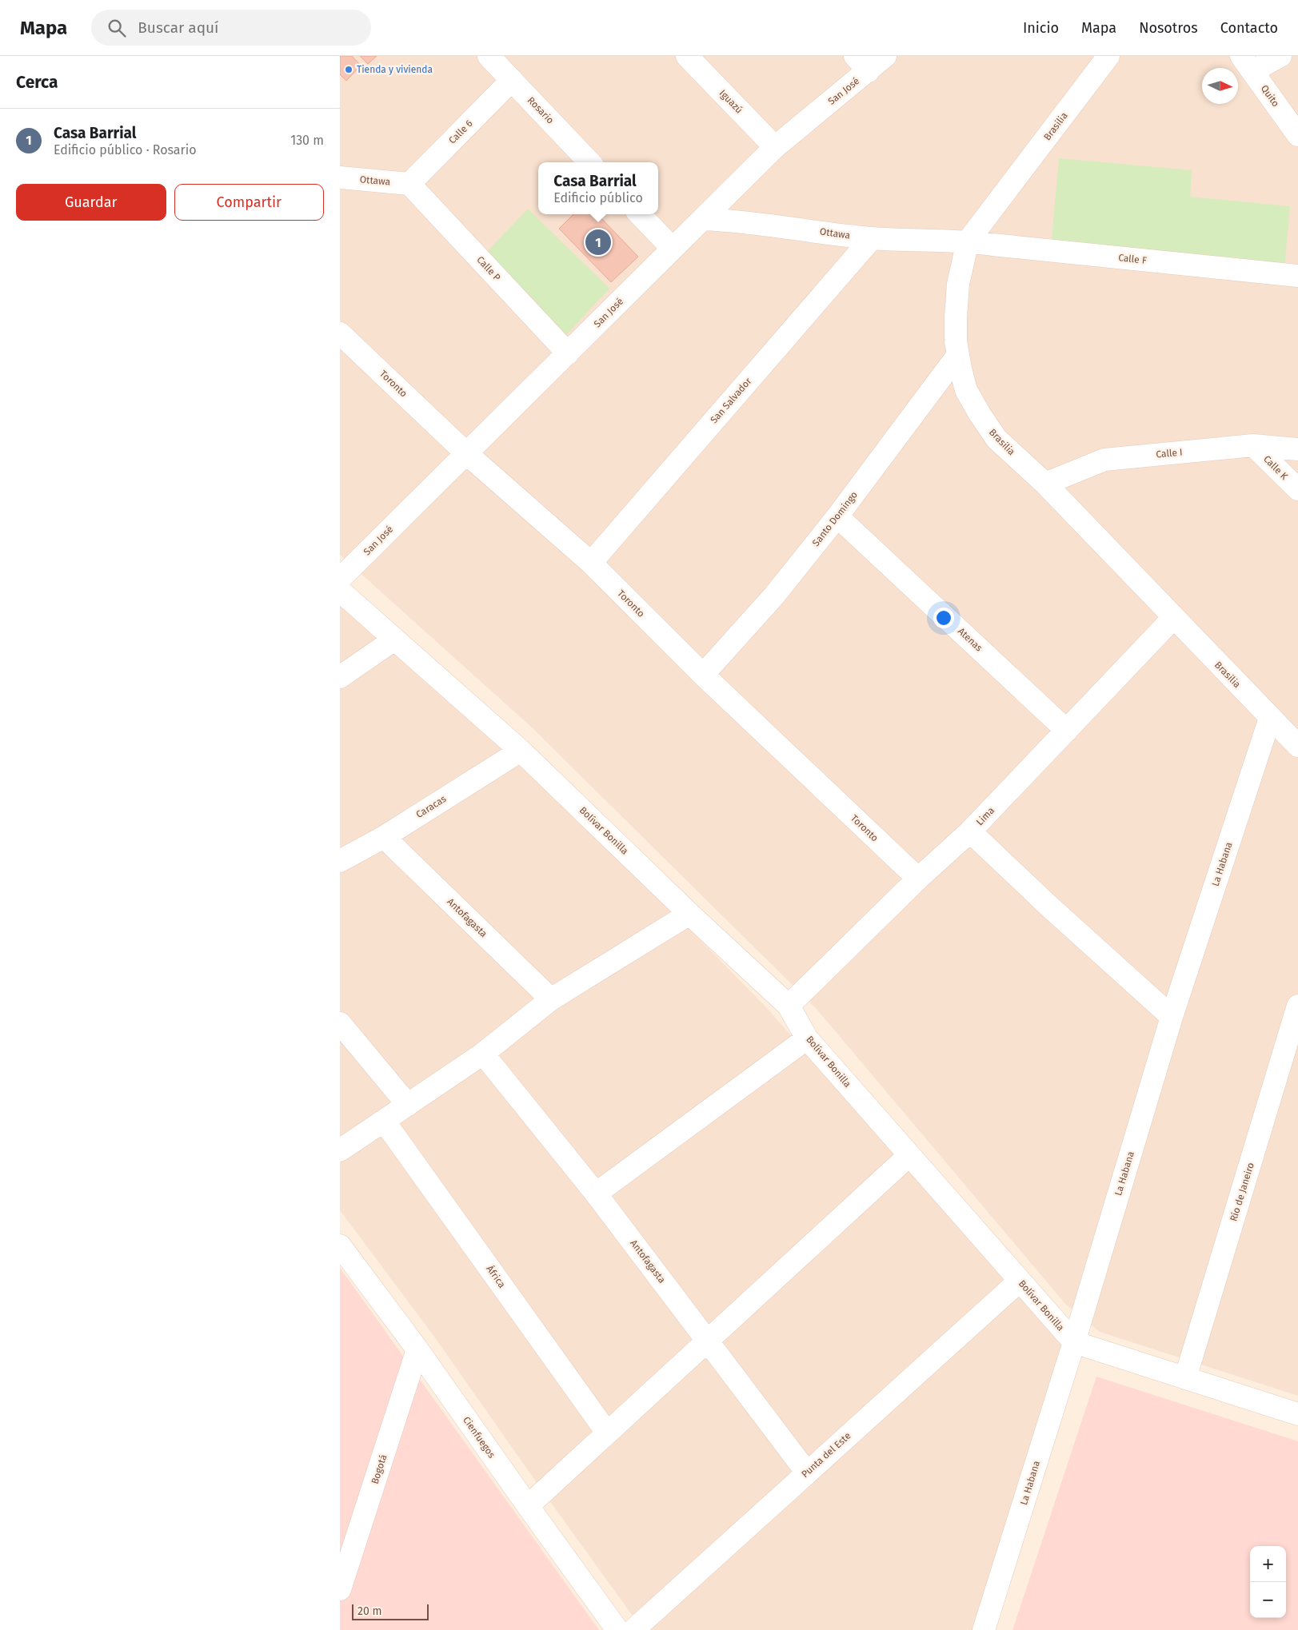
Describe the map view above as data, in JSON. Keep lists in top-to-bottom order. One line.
{"streets":{"street":["San José","Quito","Iguazú","Rosario","Brasilia","Calle 6","Ottawa","Calle F","Calle P","Toronto","San Salvador","Calle I","Calle K","Santo Domingo","Atenas","Caracas","Lima","Bolívar Bonilla","La Habana","Antofagasta","Río de Janeiro","África","Cienfuegos","Punta del Este","Bogotá"]},"crossings":[["San José","Iguazú"],["San José","Ottawa"],["San José","Calle P"],["San José","Toronto"],["Rosario","Calle 6"],["Brasilia","Ottawa"],["Brasilia","Calle F"],["Brasilia","Calle I"],["Brasilia","Santo Domingo"],["Brasilia","Lima"],["Brasilia","La Habana"],["Calle 6","Ottawa"],["Calle 6","Calle P"],["Ottawa","Calle F"],["Ottawa","Calle P"],["Ottawa","San Salvador"],["Toronto","San Salvador"],["Toronto","Santo Domingo"],["Toronto","Lima"],["Calle I","Calle K"],["Santo Domingo","Atenas"],["Atenas","Lima"],["Caracas","Bolívar Bonilla"],["Caracas","Antofagasta"],["Lima","Bolívar Bonilla"],["Bolívar Bonilla","La Habana"],["Bolívar Bonilla","Punta del Este"],["Antofagasta","Punta del Este"],["Cienfuegos","Bogotá"]],"places":["Tienda y vivienda"],"scale_bar":"20 m","north":"right","page":{"header":"Mapa","search":"Buscar aquí","nav":["Inicio","Mapa","Nosotros","Contacto"],"heading":"Cerca","list":[{"mark":"1","name":"Casa Barrial","note":"Edificio público · Rosario","value":"130 m"}],"popup":["Casa Barrial","Edificio público"],"buttons":["Guardar","Compartir"],"pins":"1","map_buttons":["+","−"],"scale":"20 m"}}
